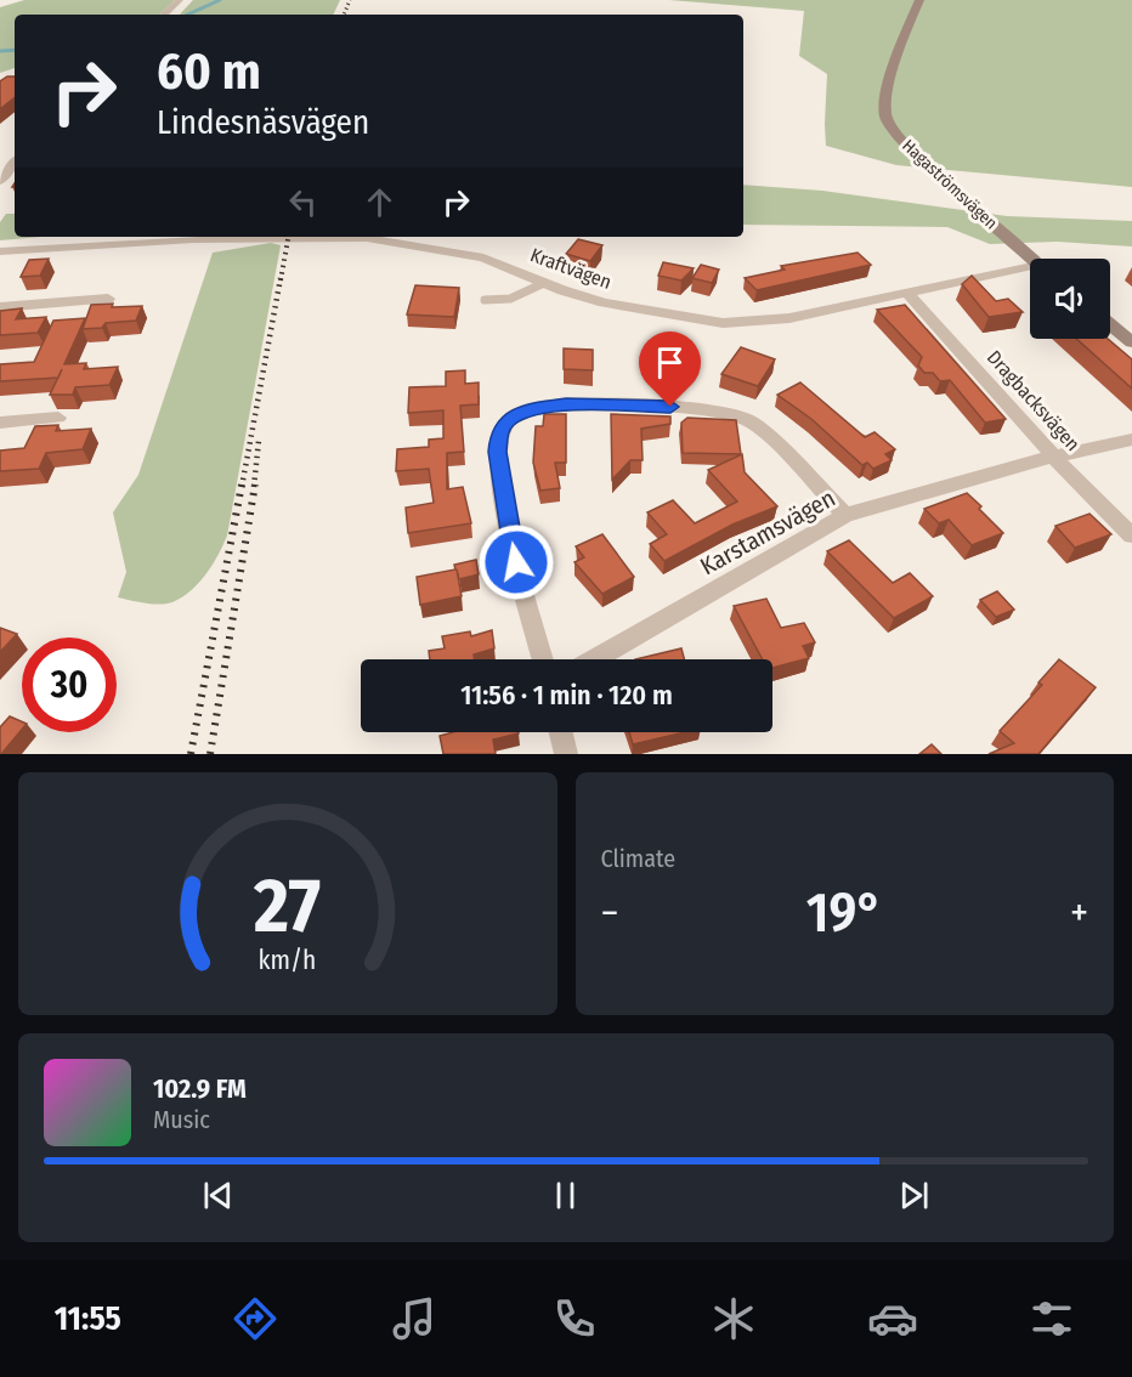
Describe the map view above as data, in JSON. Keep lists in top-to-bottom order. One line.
{"streets":{"street":["Hagaströmsvägen","Kraftvägen","Dragbacksvägen","Karstamsvägen"]},"crossings":[["Kraftvägen","Dragbacksvägen"],["Dragbacksvägen","Karstamsvägen"]],"page":{"turn":["60 m","Lindesnäsvägen"],"limit":"30","trip":"11:56 · 1 min · 120 m","tile":"Climate","heat":["−","19°","+"],"song":["102.9 FM","Music"],"tabs":"11:55","gauge":["27","km/h"]}}
